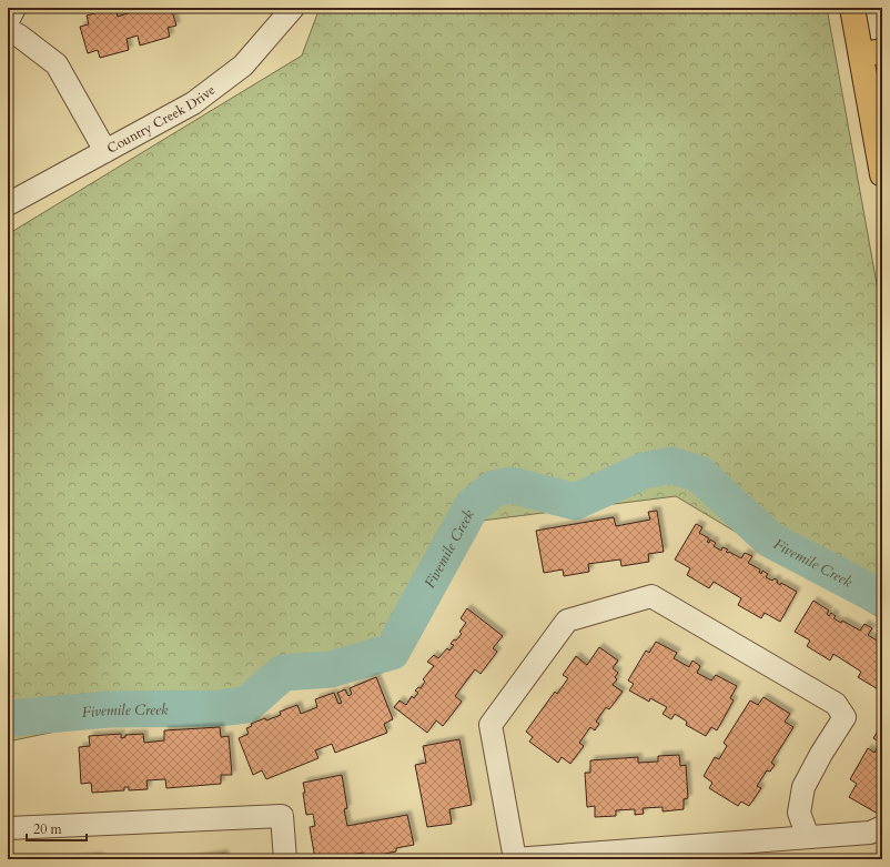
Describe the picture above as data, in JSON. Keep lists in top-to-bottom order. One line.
{"streets":{"street":["Country Creek Drive"]},"water":["Fivemile Creek"],"scale_bar":"20 m"}
